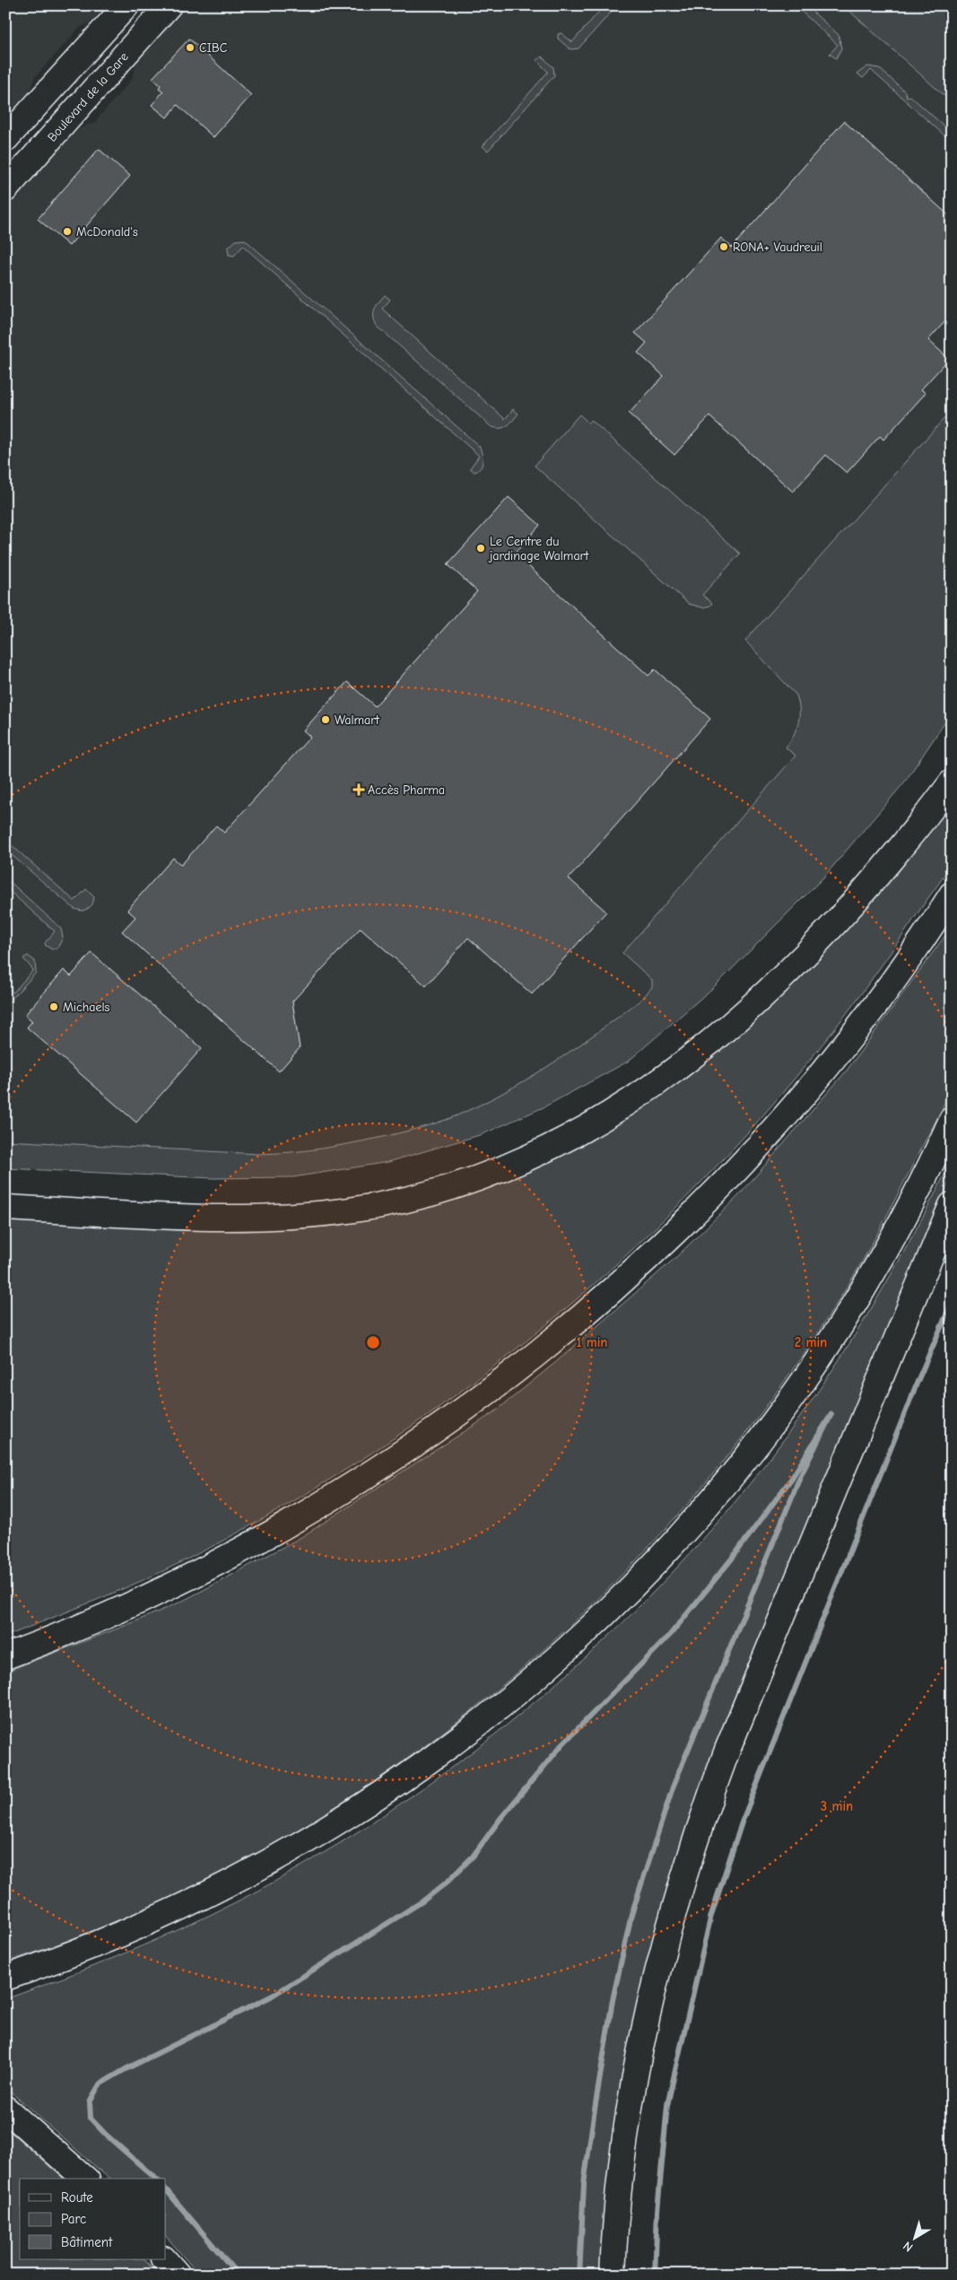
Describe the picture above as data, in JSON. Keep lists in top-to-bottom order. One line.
{"streets":{"main road":["Boulevard de la Gare"]},"places":{"other":["CIBC","McDonald's","RONA+ Vaudreuil","Le Centre du jardinage Walmart","Walmart","Michaels"],"health":["Accès Pharma"]},"legend":["Route","Parc","Bâtiment"],"north":"bottom left","rings":["1 min","2 min","3 min"]}
